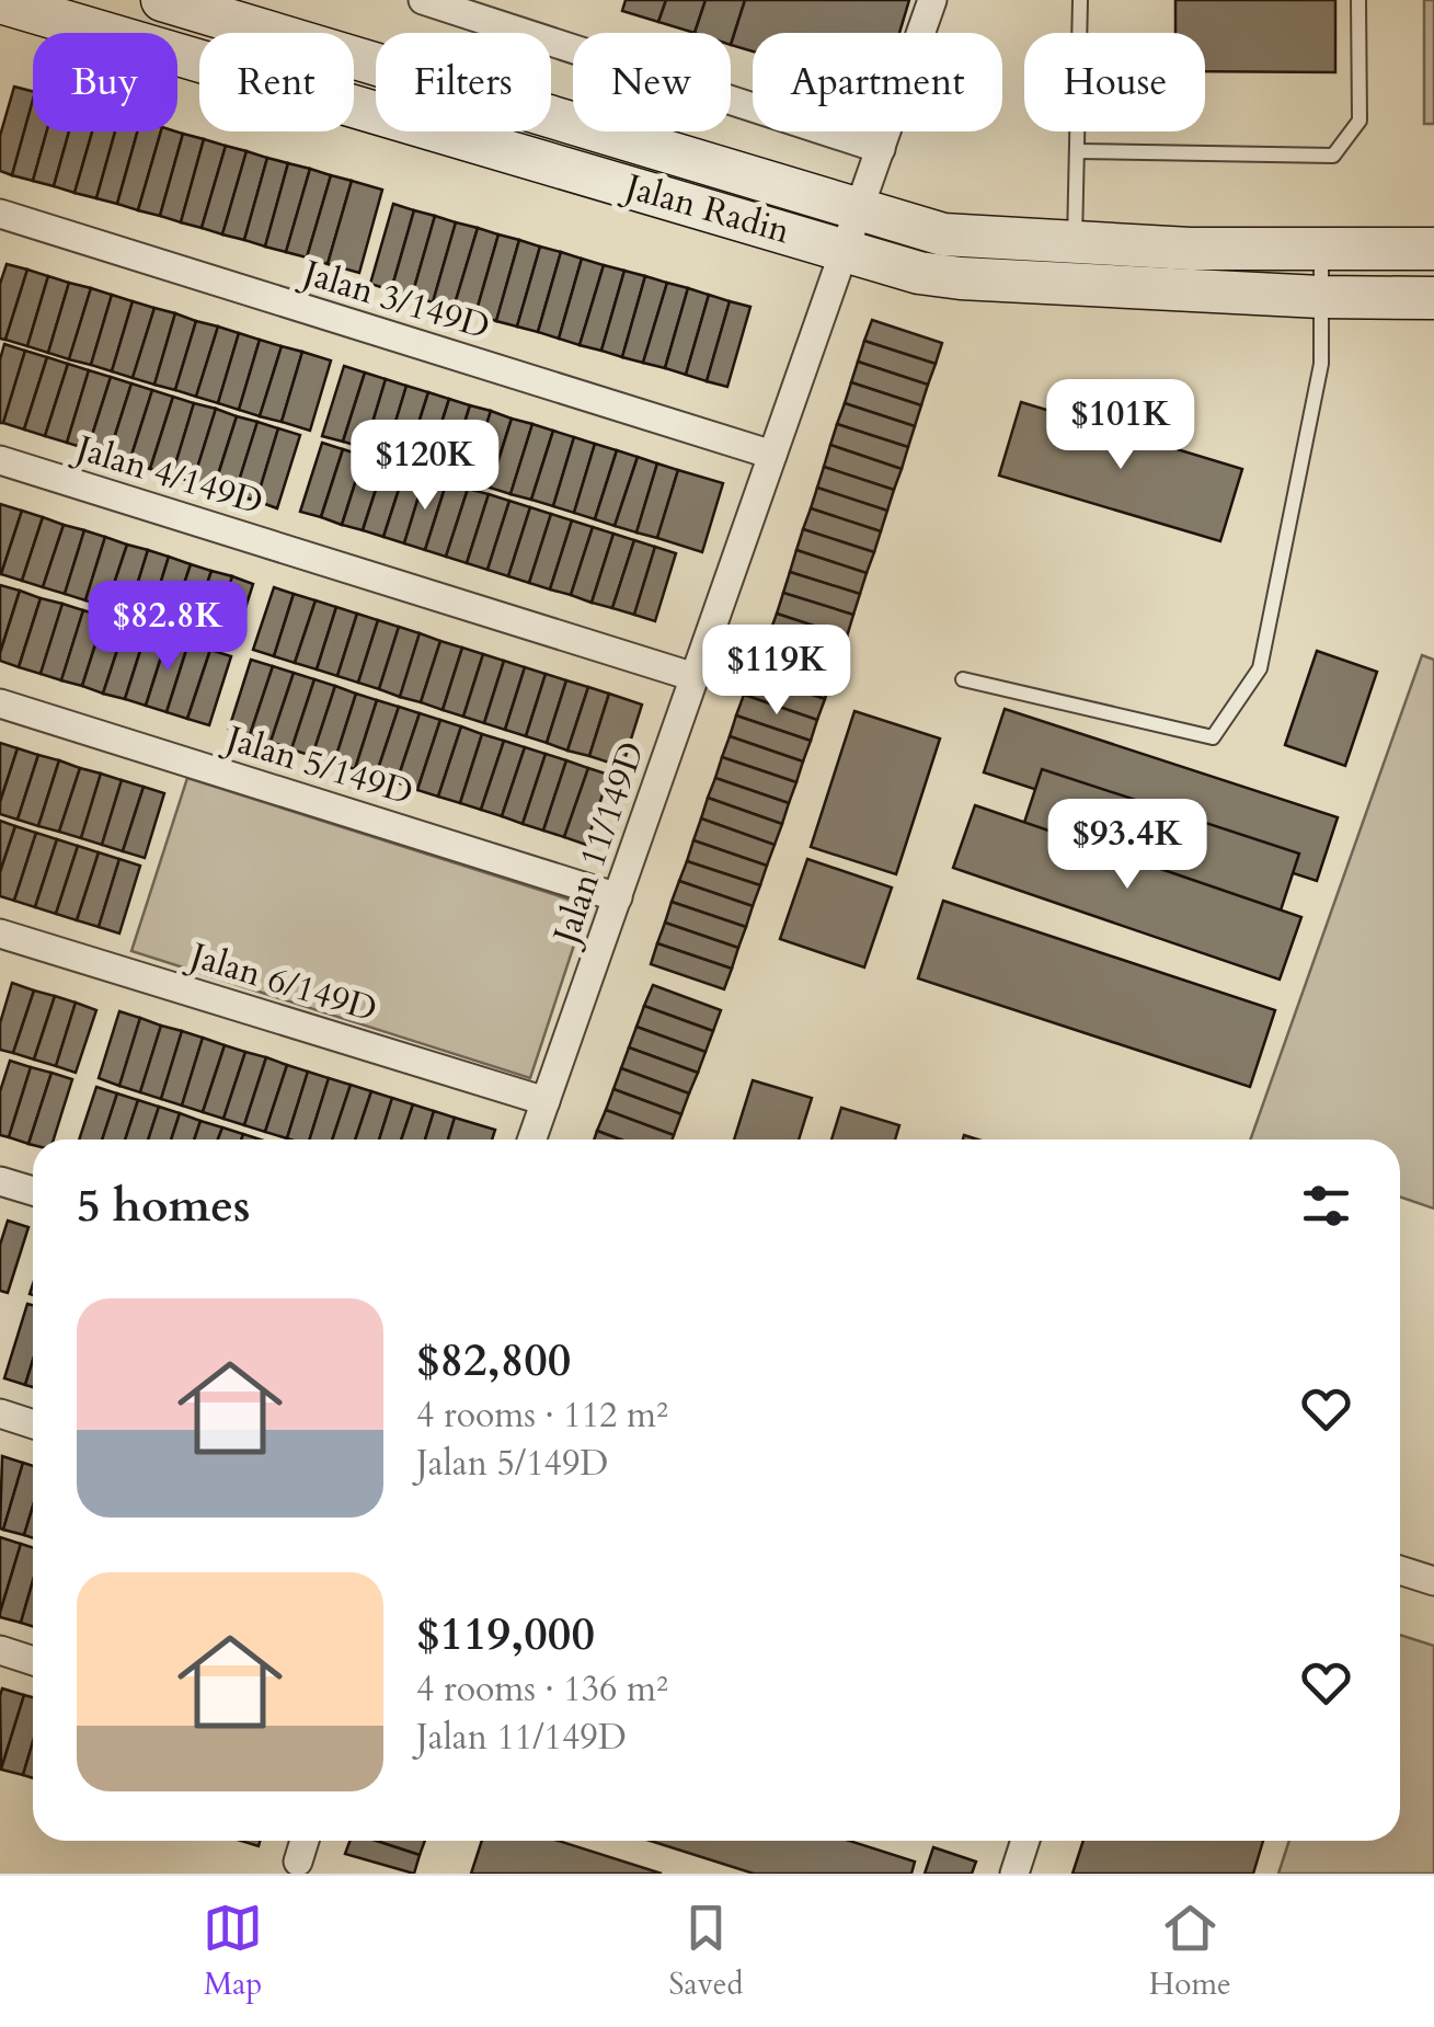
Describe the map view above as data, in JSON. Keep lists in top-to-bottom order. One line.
{"streets":{"street":["Jalan Radin","Jalan 3/149D","Jalan 4/149D","Jalan 5/149D","Jalan 11/149D","Jalan 6/149D"]},"crossings":[["Jalan Radin","Jalan 11/149D"],["Jalan 3/149D","Jalan 11/149D"],["Jalan 4/149D","Jalan 11/149D"],["Jalan 5/149D","Jalan 11/149D"],["Jalan 11/149D","Jalan 6/149D"]],"page":{"chip":["Buy","Rent","Filters","New","Apartment","House"],"price":["$101K","$120K","$82.8K","$119K","$93.4K"],"heading":"5 homes","list":[{"name":"$82,800","note":"4 rooms · 112 m² · Jalan 5/149D"},{"name":"$119,000","note":"4 rooms · 136 m² · Jalan 11/149D"}],"tabs":["Map","Saved","Home"]}}
